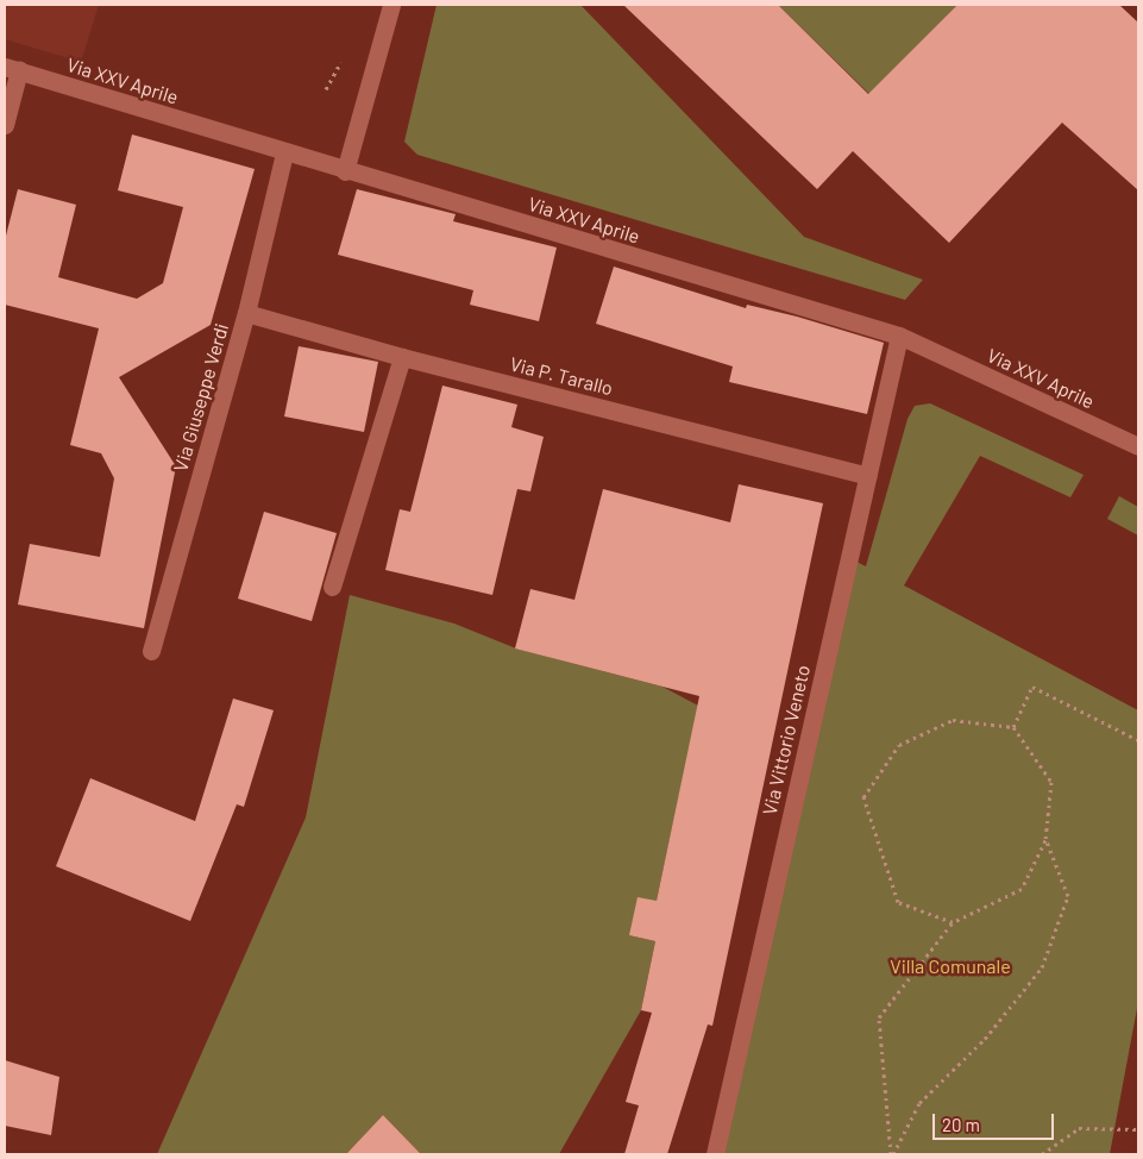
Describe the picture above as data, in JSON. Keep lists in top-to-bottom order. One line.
{"streets":{"street":["Via XXV Aprile","Via P. Tarallo","Via Giuseppe Verdi","Via Vittorio Veneto"]},"crossings":[["Via XXV Aprile","Via Giuseppe Verdi"],["Via XXV Aprile","Via Vittorio Veneto"],["Via P. Tarallo","Via Giuseppe Verdi"],["Via P. Tarallo","Via Vittorio Veneto"]],"parks":["Villa Comunale"],"scale_bar":"20 m"}
